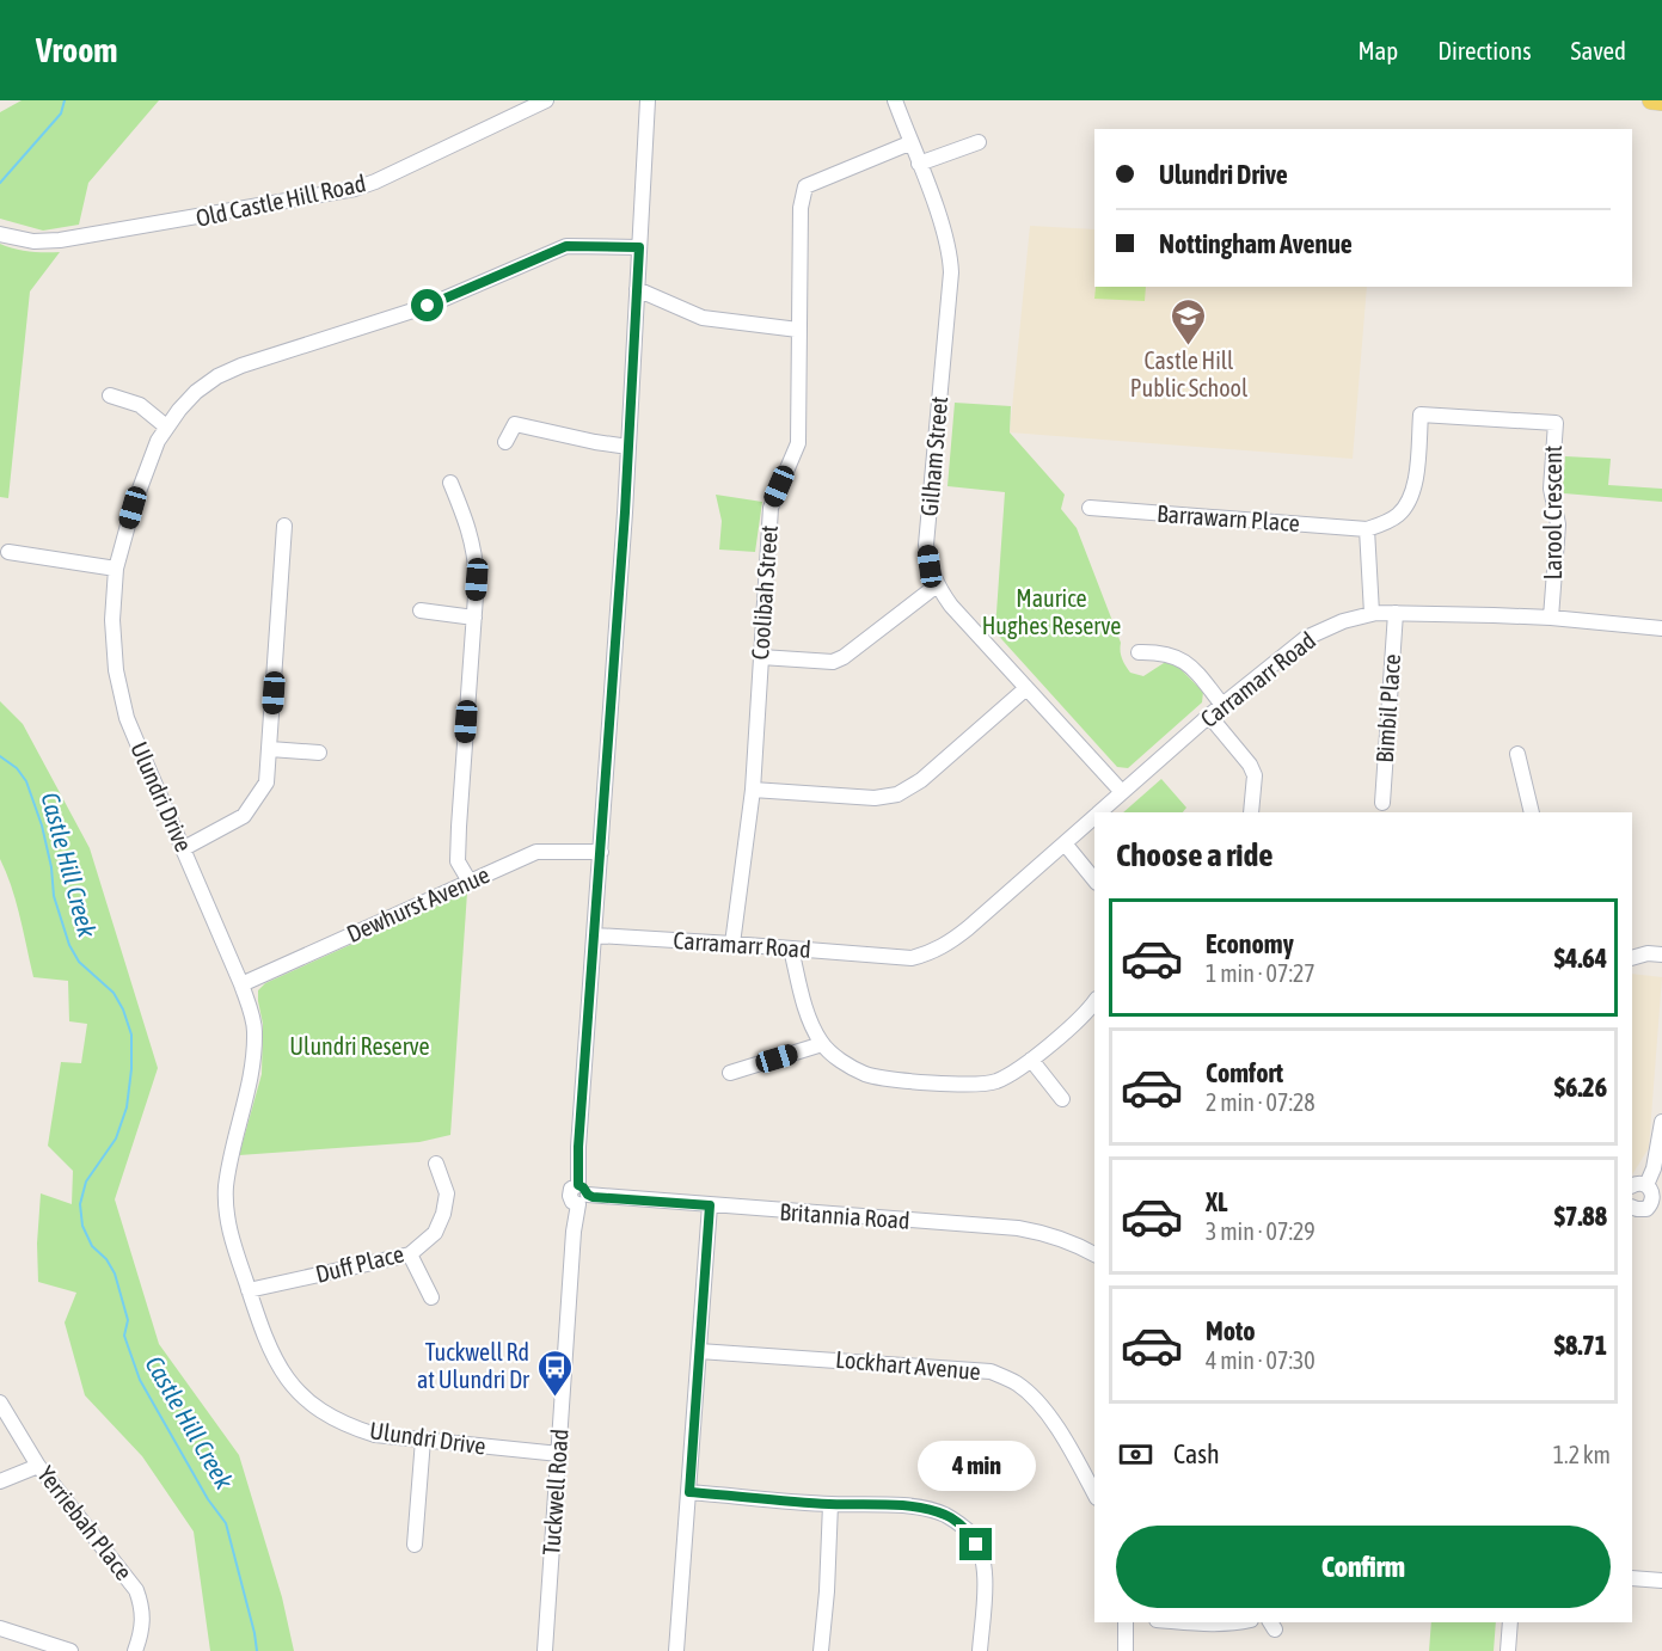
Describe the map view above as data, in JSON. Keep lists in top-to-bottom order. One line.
{"streets":{"street":["Old Castle Hill Road","Gilham Street","Larool Crescent","Barrawarn Place","Coolibah Street","Carramarr Road","Bimbil Place","Ulundri Drive","Dewhurst Avenue","Britannia Road","Duff Place","Lockhart Avenue","Tuckwell Road","Yerriebah Place"]},"crossings":[["Gilham Street","Coolibah Street"],["Gilham Street","Carramarr Road"],["Larool Crescent","Barrawarn Place"],["Larool Crescent","Carramarr Road"],["Coolibah Street","Carramarr Road"],["Carramarr Road","Bimbil Place"],["Carramarr Road","Tuckwell Road"],["Ulundri Drive","Dewhurst Avenue"],["Ulundri Drive","Duff Place"],["Ulundri Drive","Tuckwell Road"],["Dewhurst Avenue","Tuckwell Road"],["Britannia Road","Tuckwell Road"]],"water":["Castle Hill Creek"],"parks":["Maurice Hughes Reserve","Ulundri Reserve"],"places":{"school or university":["Castle Hill Public School"],"bus stop":["Tuckwell Rd at Ulundri Dr"]},"page":{"header":"Vroom","nav":["Map","Directions","Saved"],"banner":["Ulundri Drive","Nottingham Avenue"],"heading":"Choose a ride","list":[{"name":"Economy","note":"1 min · 07:27","value":"$4.64"},{"name":"Comfort","note":"2 min · 07:28","value":"$6.26"},{"name":"XL","note":"3 min · 07:29","value":"$7.88"},{"name":"Moto","note":"4 min · 07:30","value":"$8.71"}],"pay":["Cash","1.2 km"],"bubble":"4 min","buttons":"Confirm"}}
